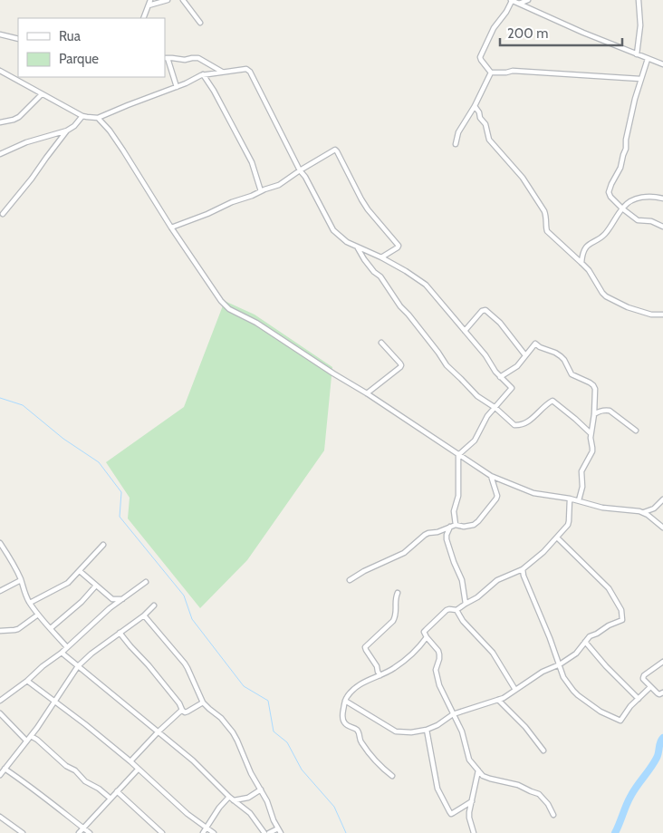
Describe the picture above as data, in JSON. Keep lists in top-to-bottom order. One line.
{"legend":["Rua","Parque"],"scale_bar":"200 m"}
